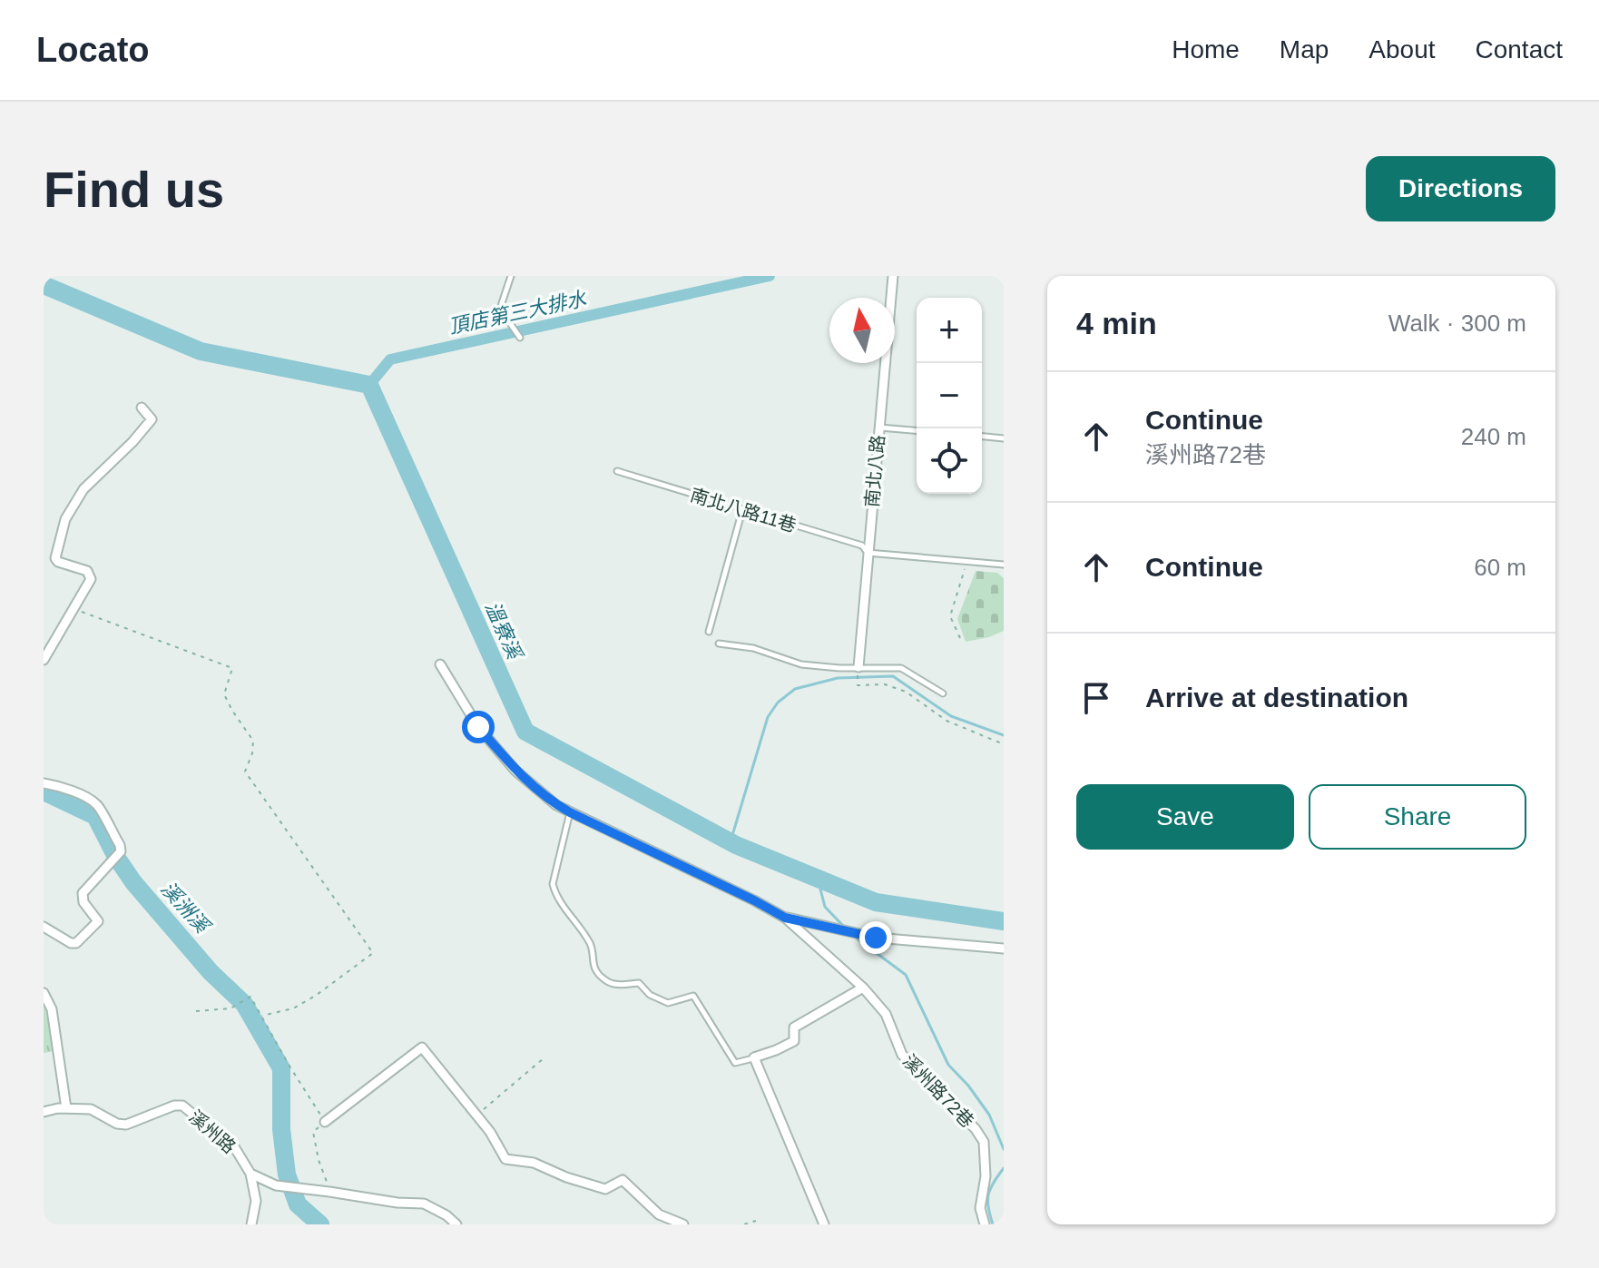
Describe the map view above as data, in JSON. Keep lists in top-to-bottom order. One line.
{"streets":{"street":["南北八路","溪州路72巷","溪州路"],"lane":["南北八路11巷"]},"crossings":[["南北八路","南北八路11巷"]],"water":["頂店第三大排水","溫寮溪","溪洲溪"],"north":"top","page":{"header":"Locato","nav":["Home","Map","About","Contact"],"buttons":["Directions",["Save","Share"]],"title":"Find us","heading":["4 min","Walk · 300 m"],"map_buttons":["+","−"],"list":[["Continue","溪州路72巷","240 m"],["Continue","60 m"],"Arrive at destination"]}}
